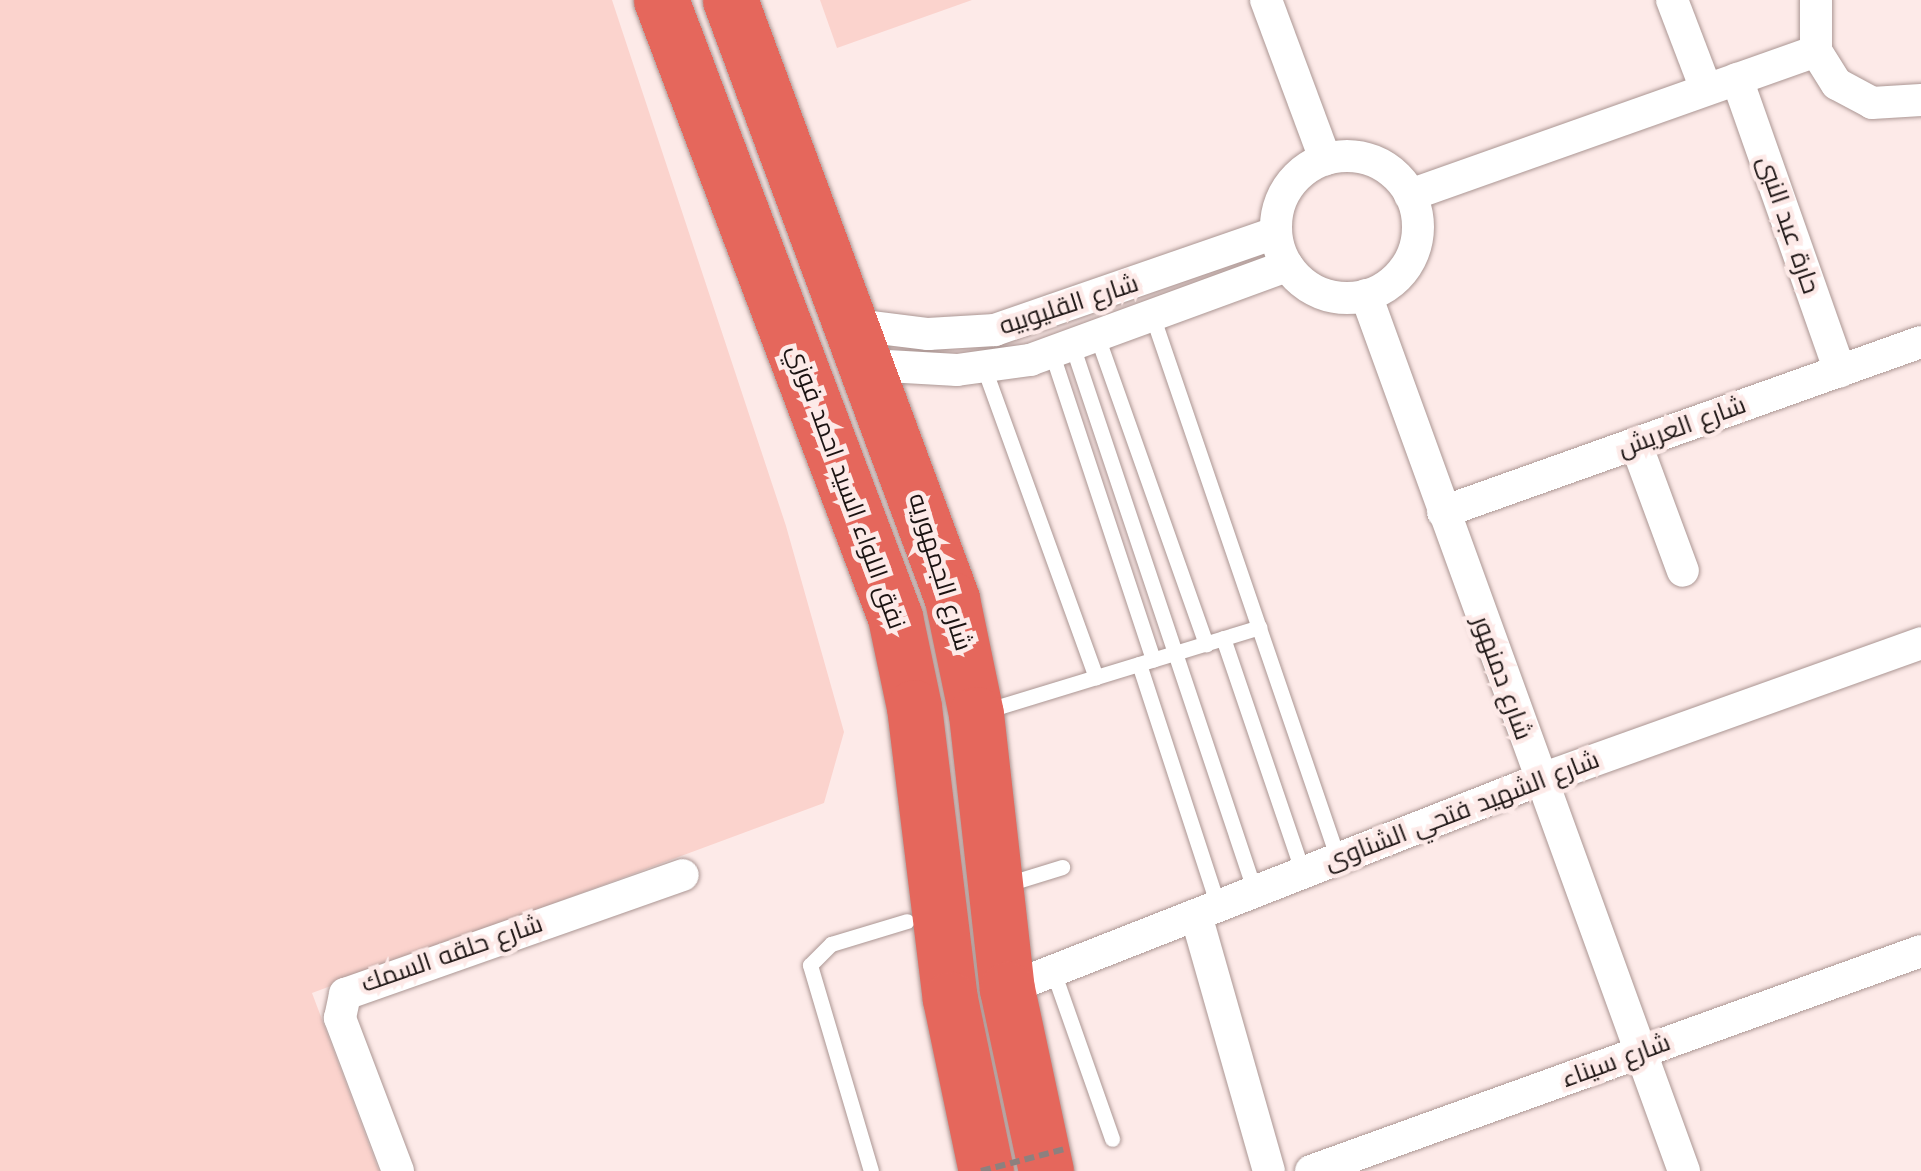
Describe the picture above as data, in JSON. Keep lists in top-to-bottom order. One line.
{"streets":{"highway":["نفق اللواء السيد احمد فوزي","شارع الجمهوريه"],"street":["حارة عبد النبى","شارع القليوبيه","شارع العريش","شارع دمنهور","شارع الشهيد فتحي الشناوى","شارع حلقه السمك","شارع سيناء"]},"crossings":[["حارة عبد النبى","شارع العريش"],["شارع القليوبيه","شارع الجمهوريه"],["شارع القليوبيه","شارع دمنهور"],["شارع العريش","شارع دمنهور"],["نفق اللواء السيد احمد فوزي","شارع الجمهوريه"],["شارع الجمهوريه","شارع الشهيد فتحي الشناوى"],["شارع دمنهور","شارع الشهيد فتحي الشناوى"],["شارع دمنهور","شارع سيناء"]]}
